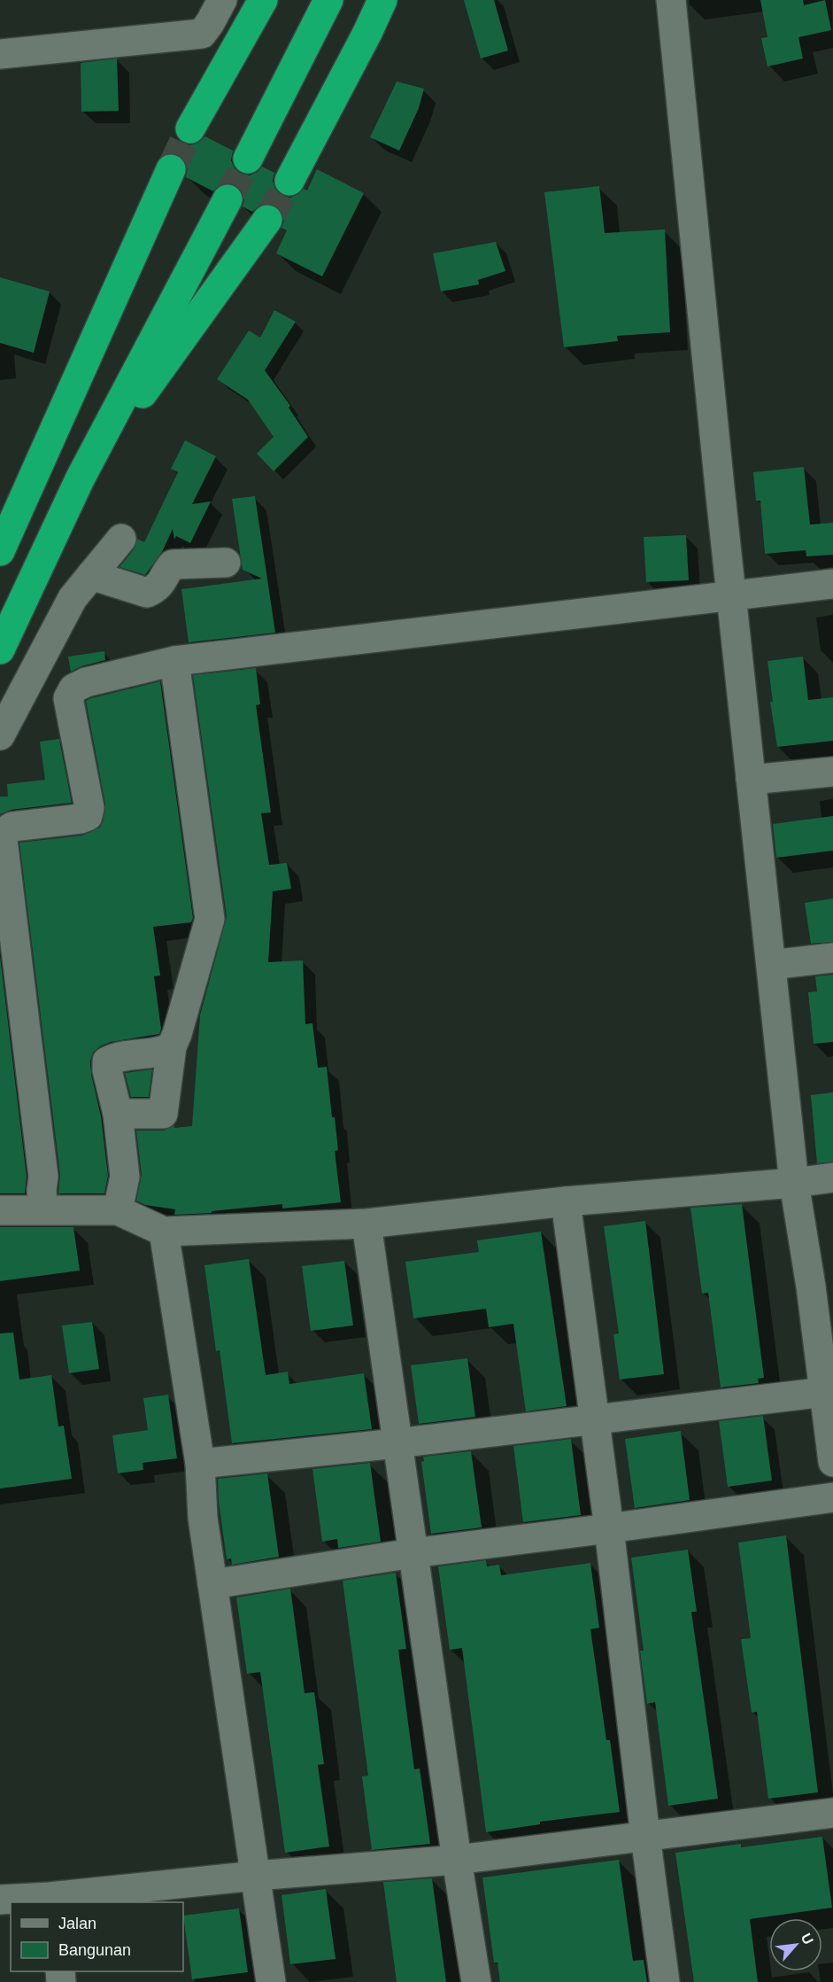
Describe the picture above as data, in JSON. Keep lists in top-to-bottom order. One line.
{"legend":["Jalan","Bangunan"],"north":"top right"}
